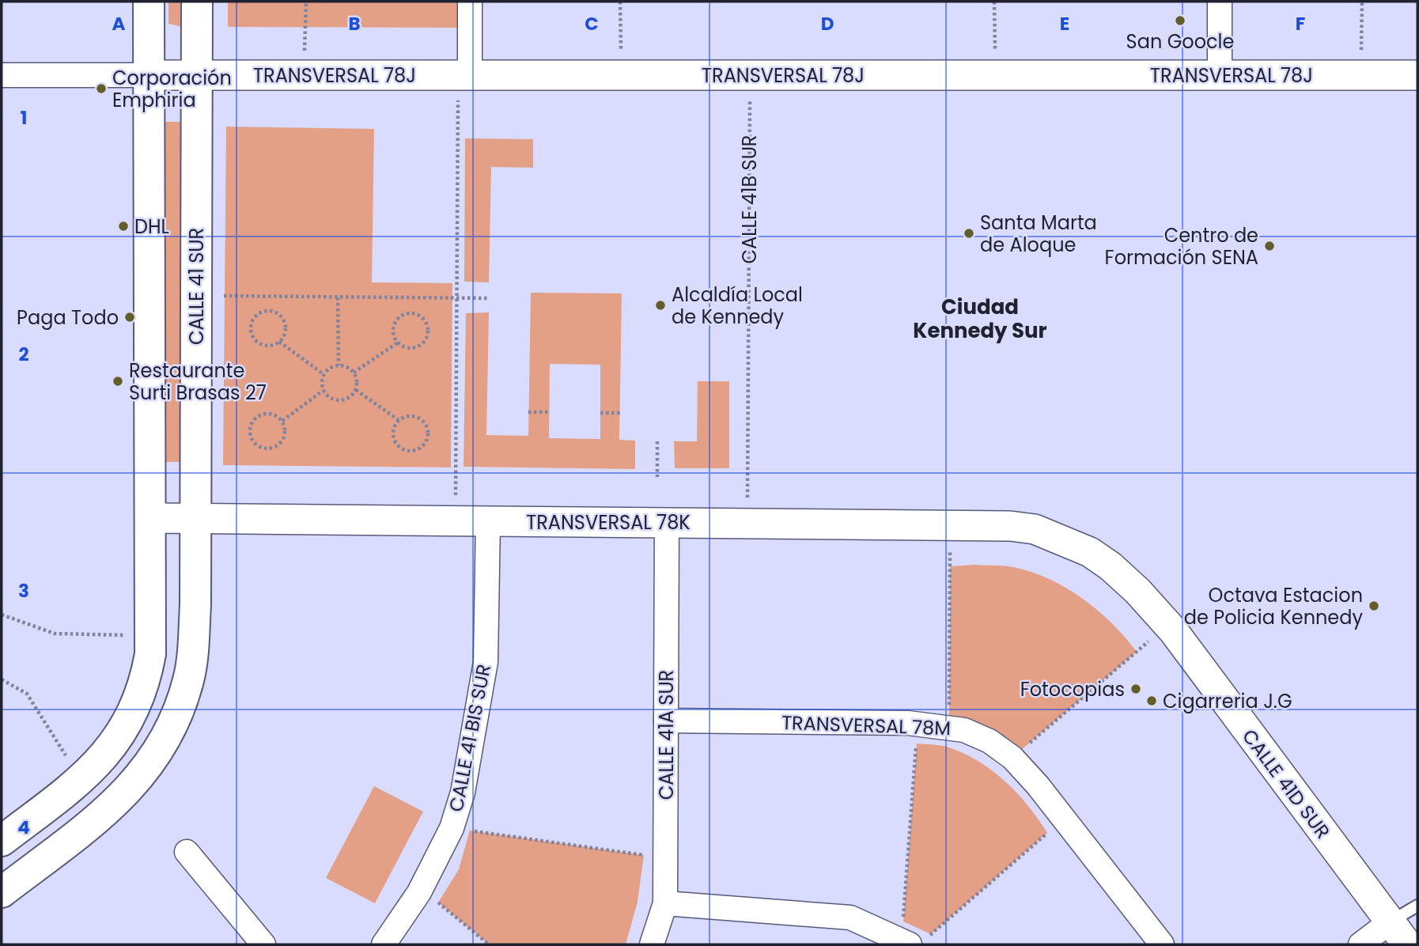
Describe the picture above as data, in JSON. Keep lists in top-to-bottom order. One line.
{"streets":{"main road":["CALLE 41 SUR"],"street":["TRANSVERSAL 78J","TRANSVERSAL 78K","TRANSVERSAL 78M","CALLE 41A SUR","CALLE 41 BIS SUR","CALLE 41D SUR"],"path":["CALLE 41B SUR"]},"crossings":[["TRANSVERSAL 78J","CALLE 41B SUR"],["TRANSVERSAL 78J","CALLE 41 SUR"],["CALLE 41B SUR","TRANSVERSAL 78K"],["CALLE 41 SUR","TRANSVERSAL 78K"],["TRANSVERSAL 78K","CALLE 41A SUR"],["TRANSVERSAL 78K","CALLE 41 BIS SUR"],["TRANSVERSAL 78K","CALLE 41D SUR"],["TRANSVERSAL 78M","CALLE 41A SUR"]],"districts":["Ciudad Kennedy Sur"],"places":["San Goocle","Corporación Emphiria","DHL","Santa Marta de Aloque","Centro de Formación SENA","Alcaldía Local de Kennedy","Paga Todo","Restaurante Surti Brasas 27","Octava Estacion de Policia Kennedy","Fotocopias","Cigarreria J.G"],"grid":{"columns":["A","B","C","D","E","F"],"rows":["1","2","3","4"]}}
